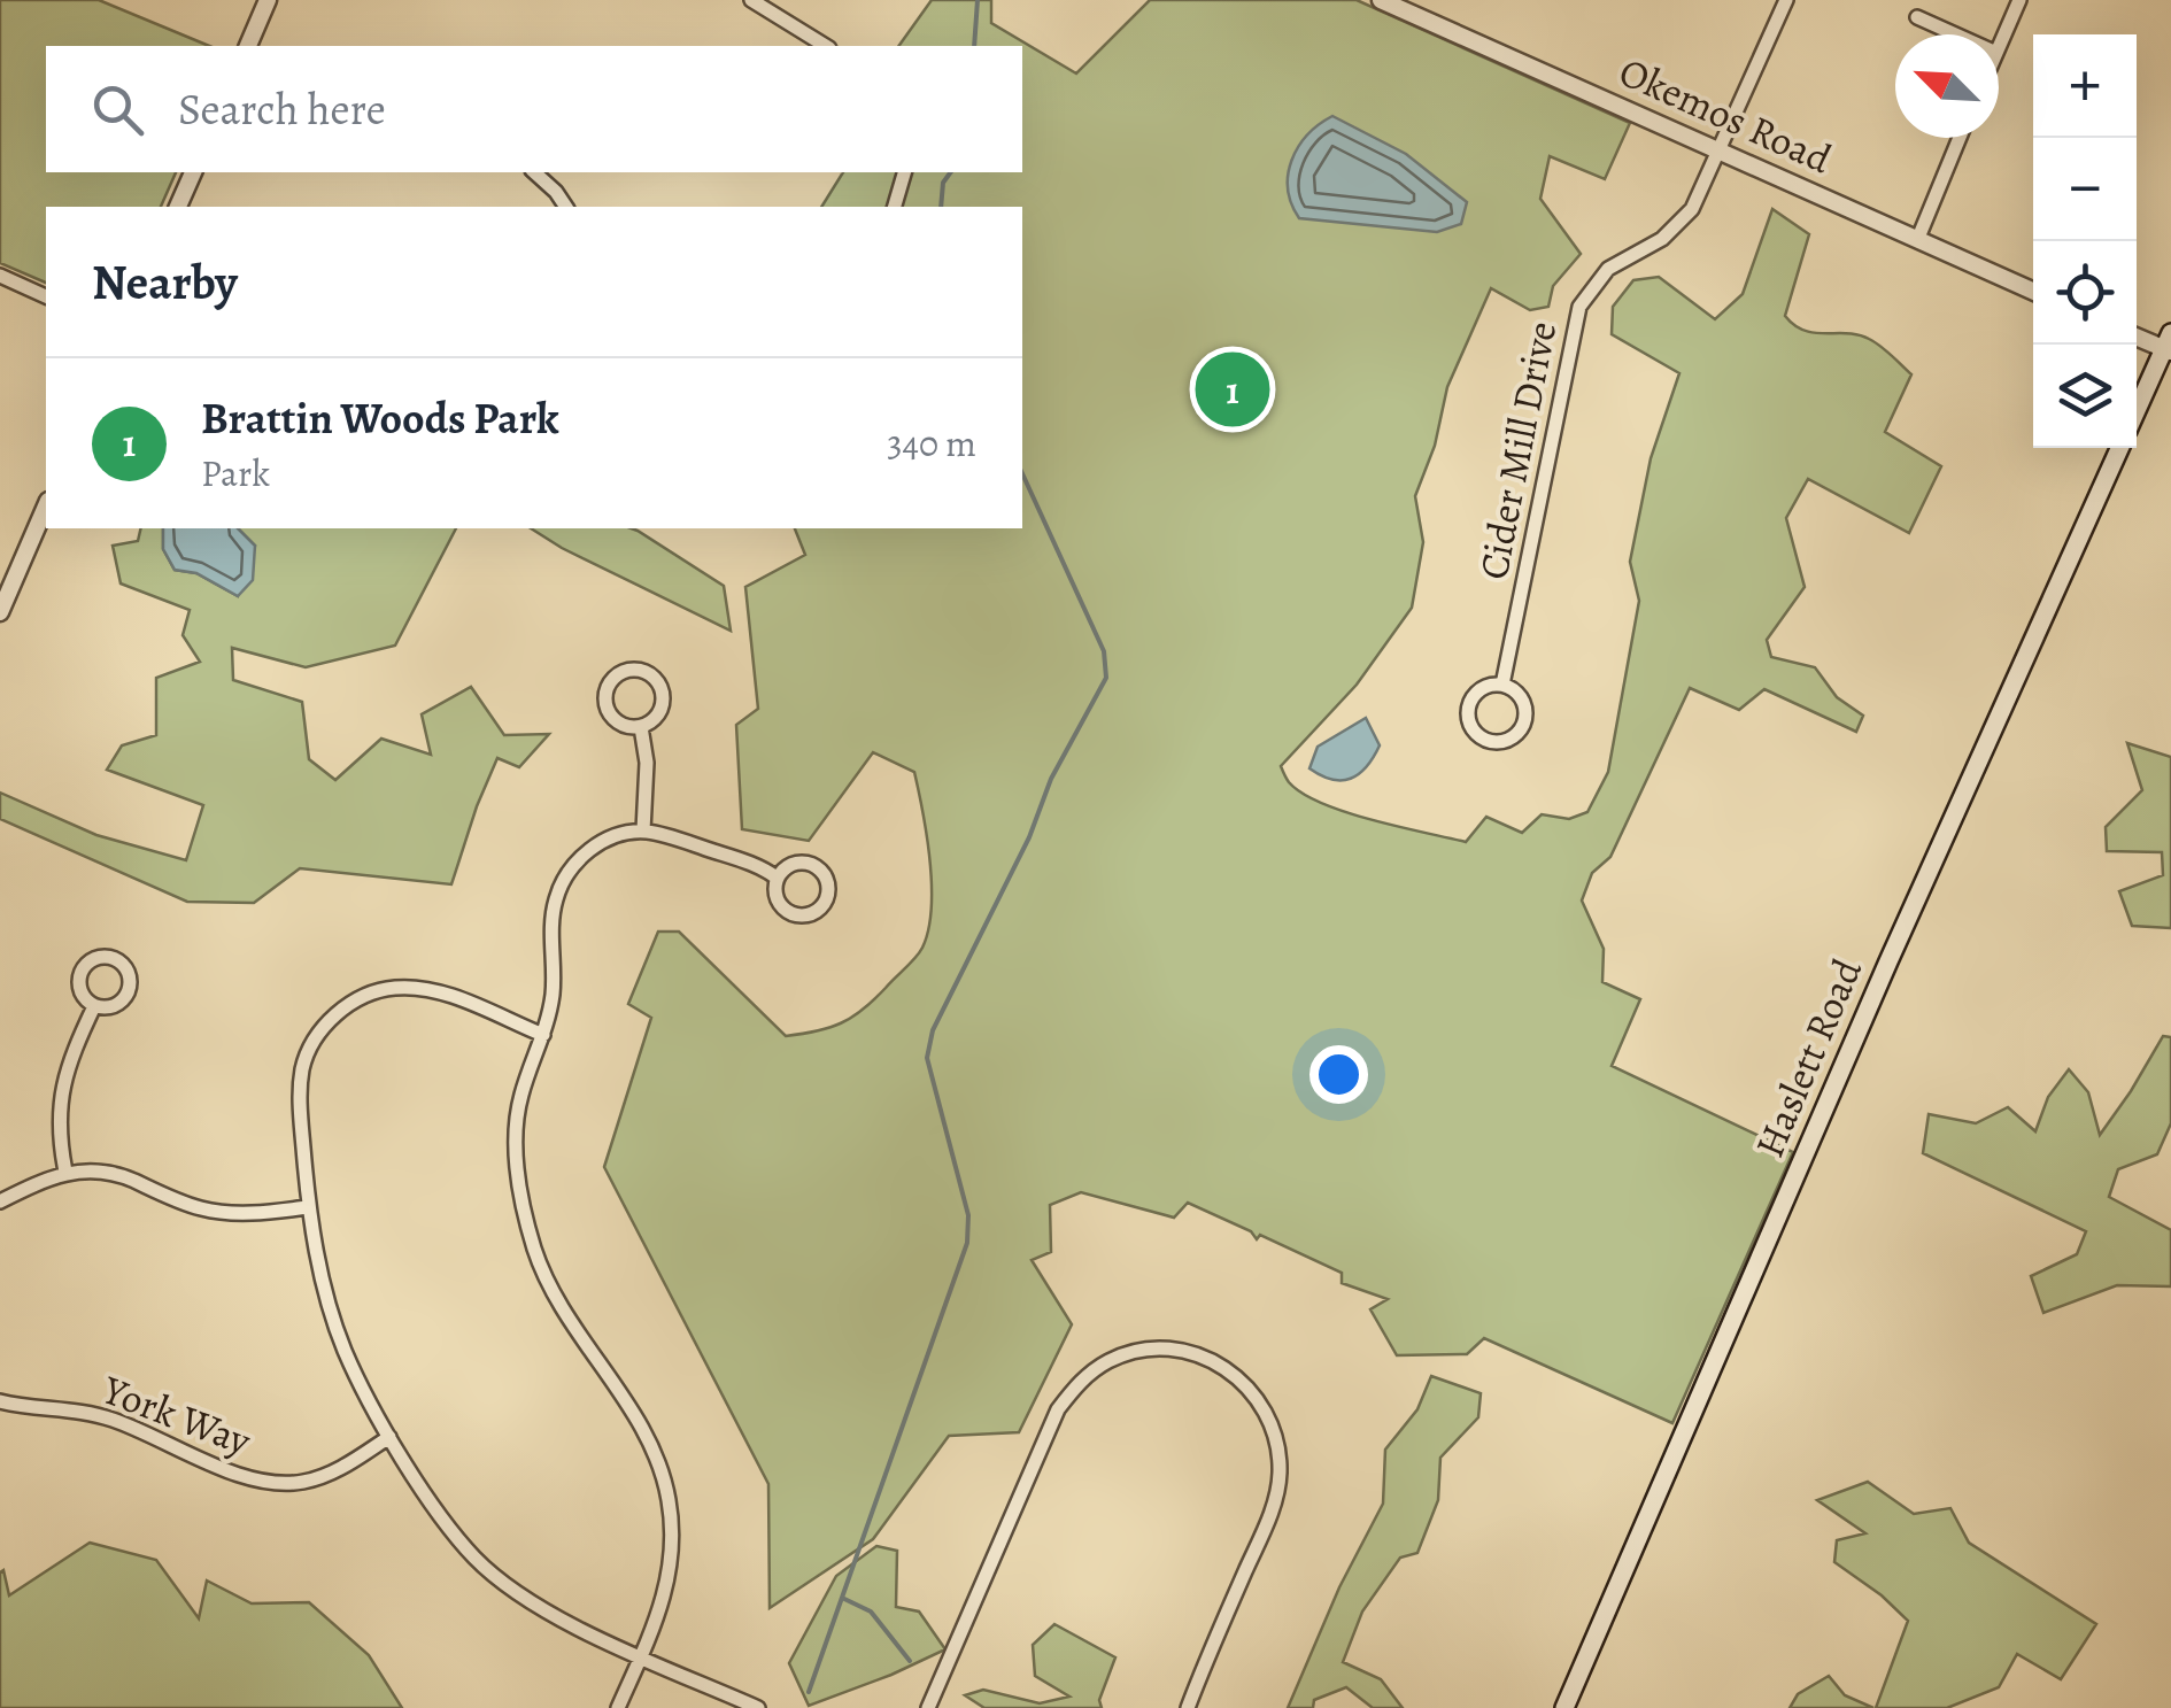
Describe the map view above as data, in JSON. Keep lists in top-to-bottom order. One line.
{"streets":{"main road":["Haslett Road"],"street":["Okemos Road","Cider Mill Drive","York Way"]},"crossings":[["Okemos Road","Cider Mill Drive"]],"north":"top left","page":{"map_buttons":["+","−"],"search":"Search here","heading":"Nearby","pins":"1","list":[{"mark":"1","name":"Brattin Woods Park","note":"Park","value":"340 m"}]}}
